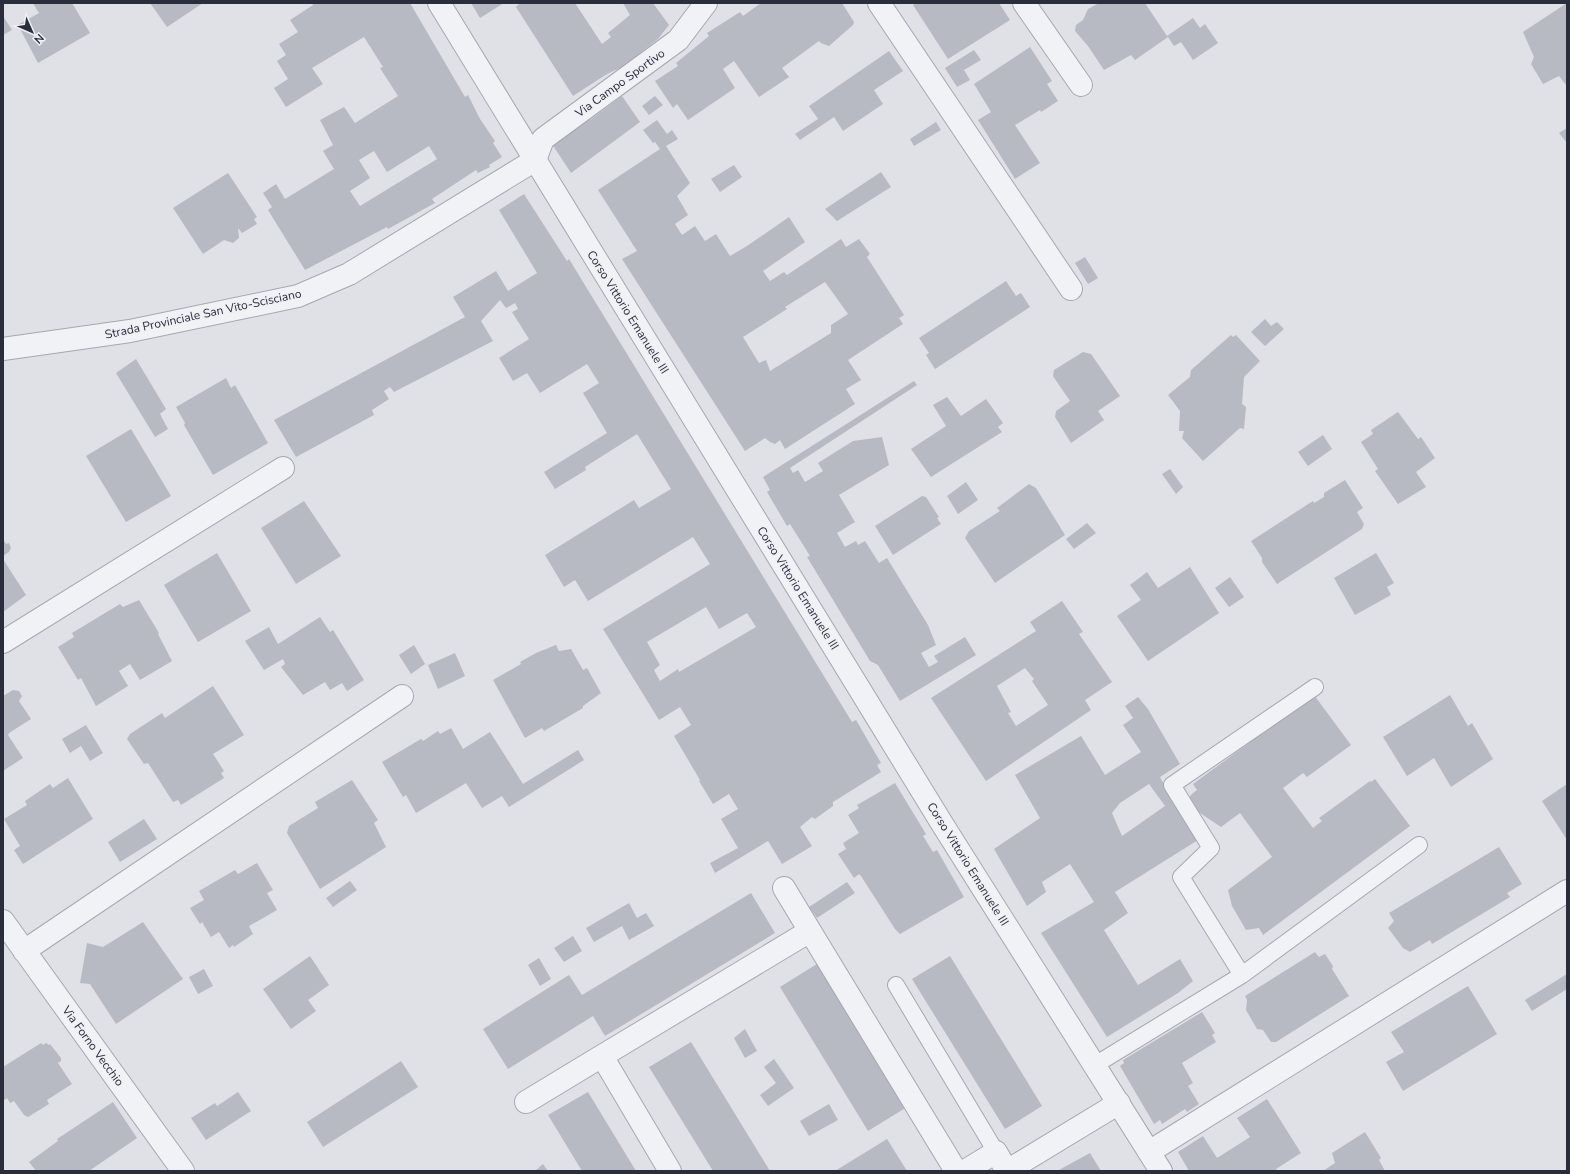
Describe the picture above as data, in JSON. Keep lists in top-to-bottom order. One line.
{"streets":{"street":["Via Campo Sportivo","Corso Vittorio Emanuele III","Strada Provinciale San Vito-Scisciano","Via Forno Vecchio"]},"crossings":[["Via Campo Sportivo","Corso Vittorio Emanuele III"],["Via Campo Sportivo","Strada Provinciale San Vito-Scisciano"],["Corso Vittorio Emanuele III","Strada Provinciale San Vito-Scisciano"]],"north":"bottom right"}
